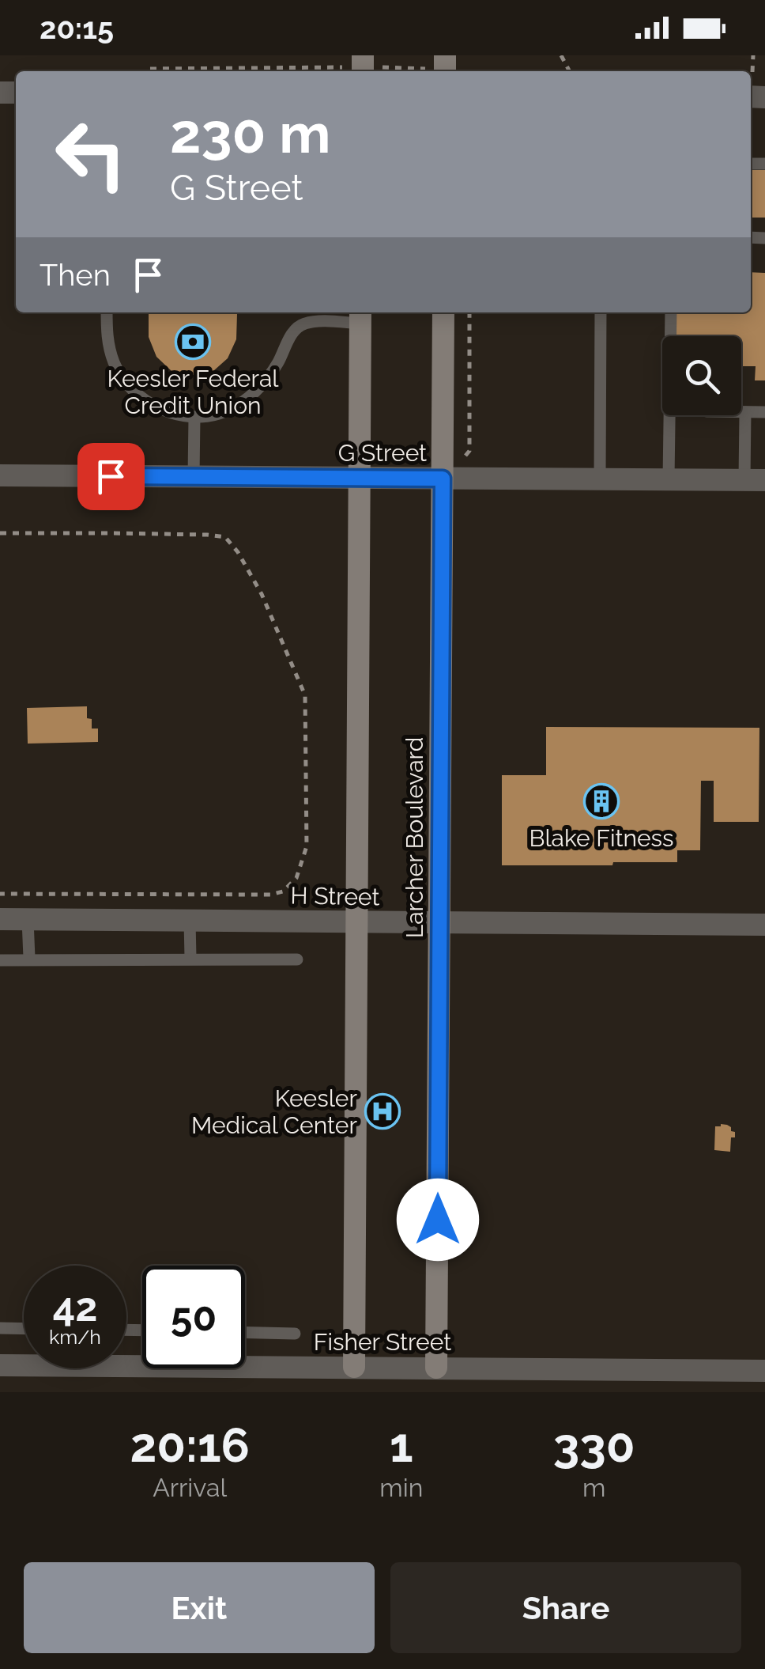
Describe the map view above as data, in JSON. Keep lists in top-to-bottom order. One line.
{"streets":{"main road":["Larcher Boulevard"],"street":["G Street","H Street","Fisher Street"]},"crossings":[["G Street","Larcher Boulevard"],["Larcher Boulevard","H Street"],["Larcher Boulevard","Fisher Street"]],"places":{"bank":["Keesler Federal Credit Union"],"building":["Blake Fitness"],"hospital":["Keesler Medical Center"]},"page":{"status":"20:15","turn":["230 m","G Street"],"then":"Then","speed":"42 km/h","limit":"50","eta":["20:16","Arrival","1","min","330","m"],"buttons":["Exit","Share"]}}
